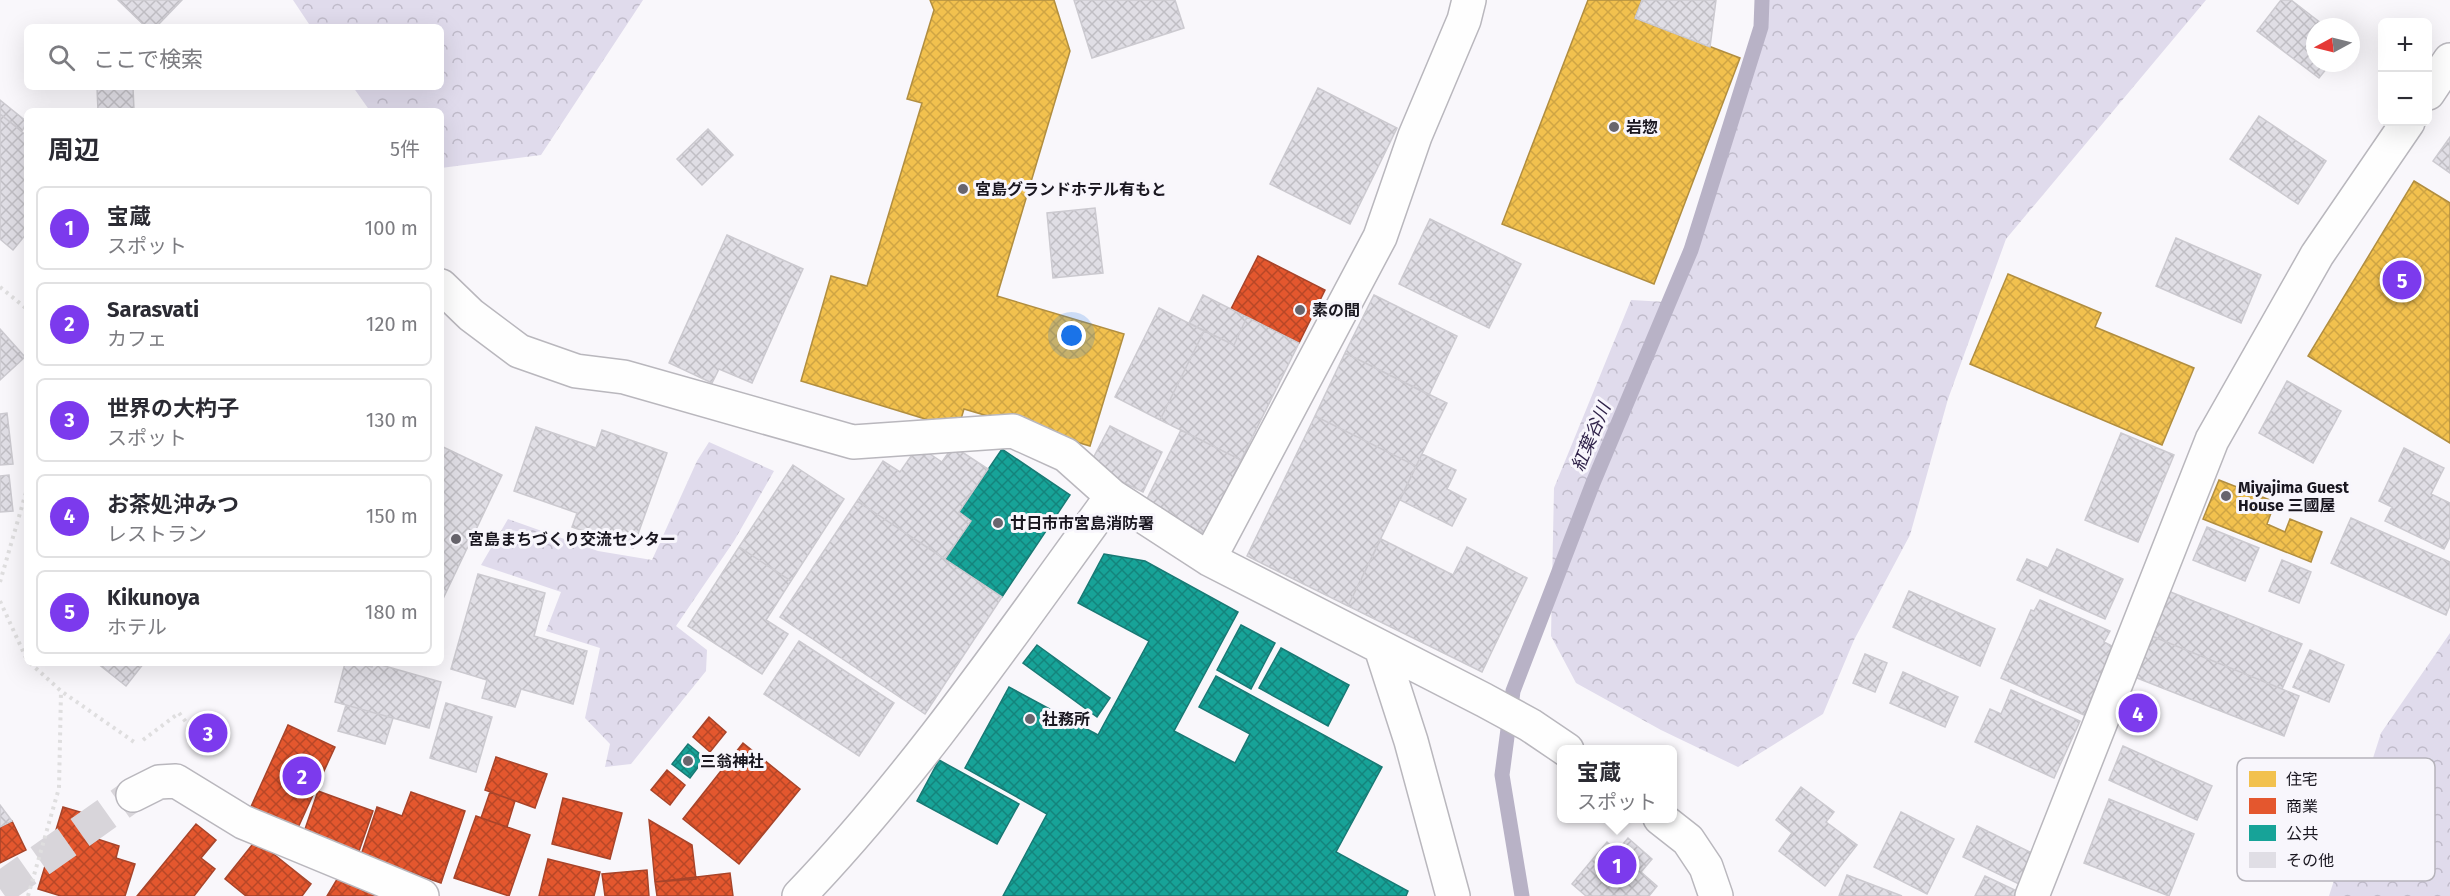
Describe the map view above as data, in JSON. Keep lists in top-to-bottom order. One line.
{"water":["紅葉谷川"],"places":["岩惣","宮島グランドホテル有もと","素の間","Miyajima Guest House 三國屋","廿日市市宮島消防署","宮島まちづくり交流センター","社務所","三翁神社"],"legend":["住宅","商業","公共","その他"],"north":"left","page":{"map_buttons":["+","−"],"search":"ここで検索","heading":["周辺","5件"],"list":[{"mark":"1","name":"宝蔵","note":"スポット","value":"100 m"},{"mark":"2","name":"Sarasvati","note":"カフェ","value":"120 m"},{"mark":"3","name":"世界の大杓子","note":"スポット","value":"130 m"},{"mark":"4","name":"お茶処沖みつ","note":"レストラン","value":"150 m"},{"mark":"5","name":"Kikunoya","note":"ホテル","value":"180 m"}],"pins":["5","4","3","2","1"],"popup":["宝蔵","スポット"]}}
